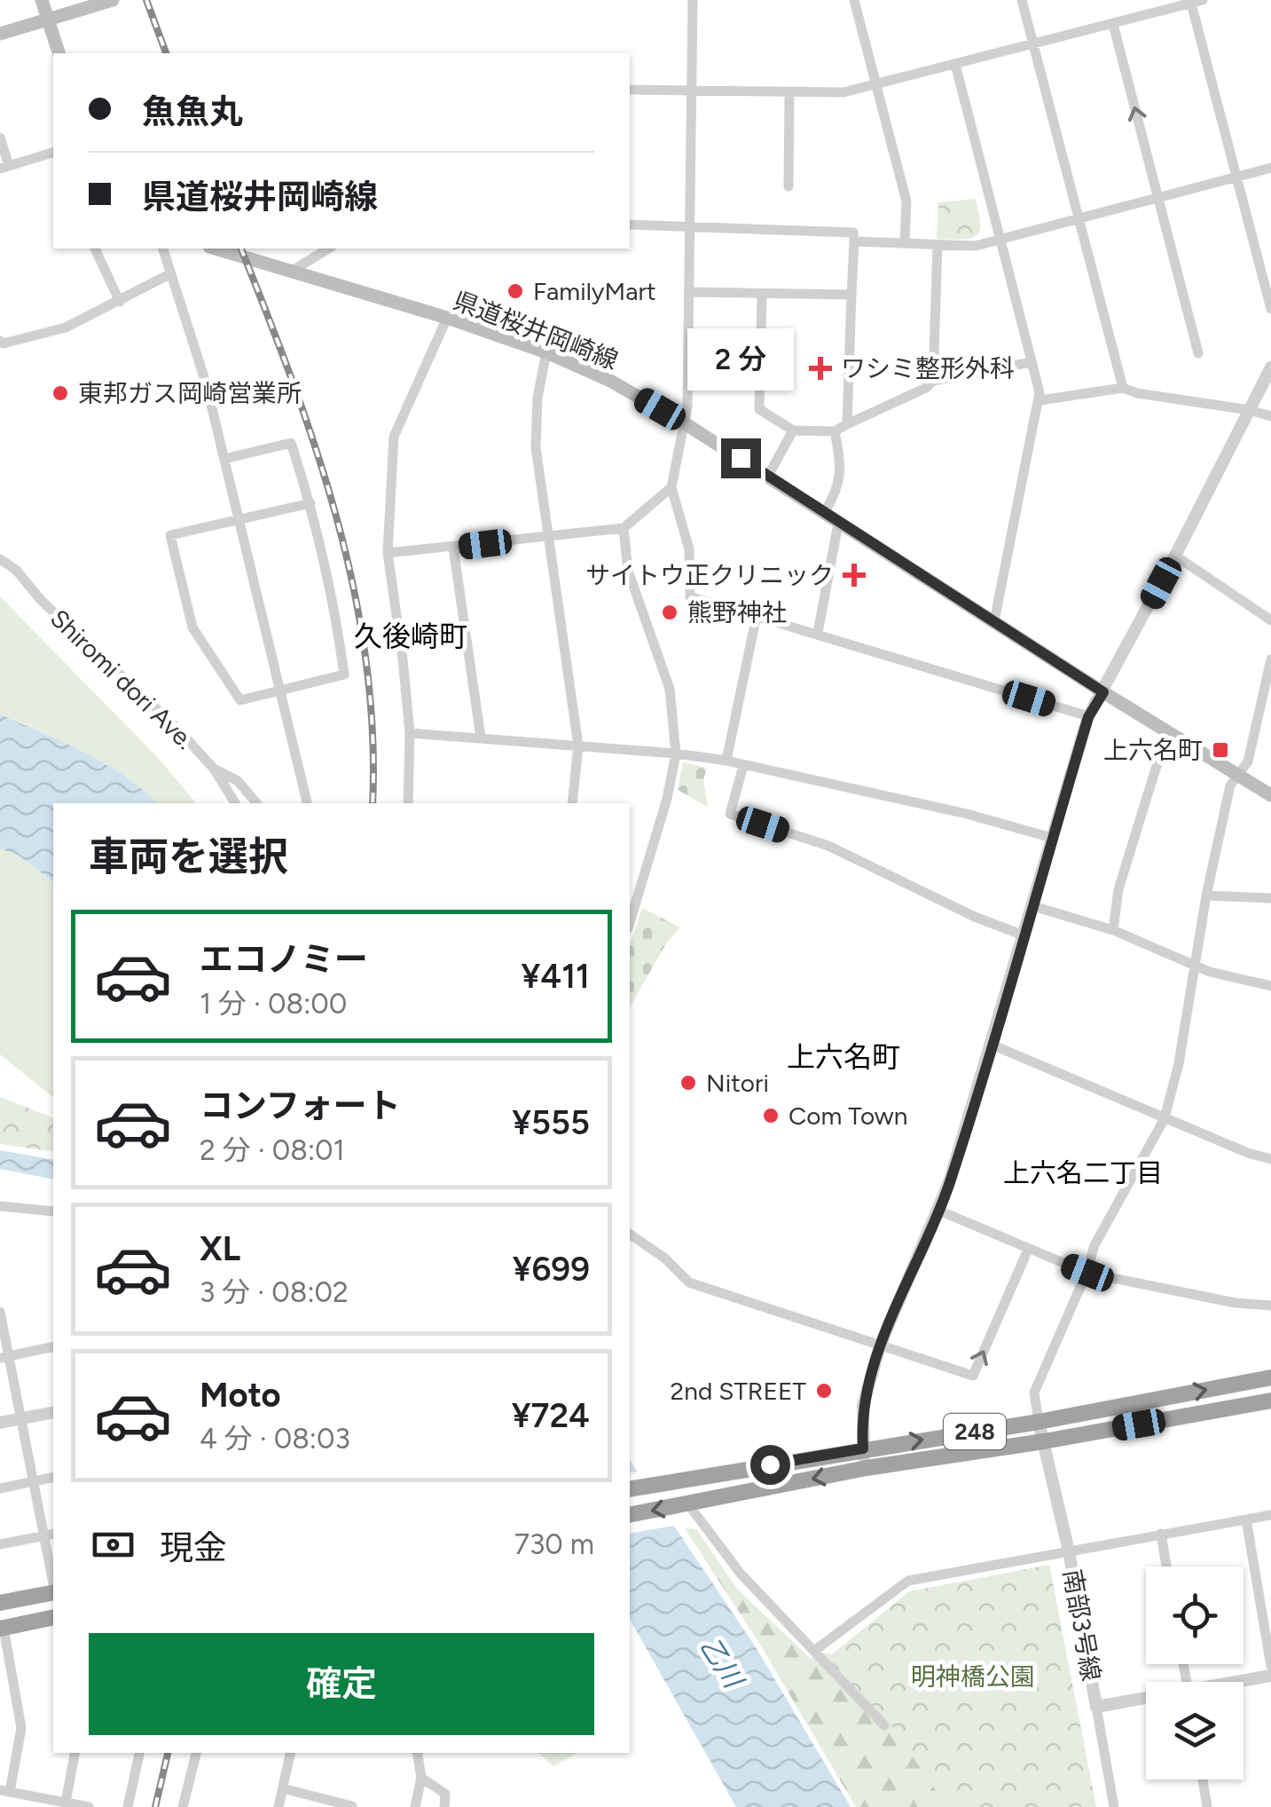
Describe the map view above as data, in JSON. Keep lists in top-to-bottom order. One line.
{"streets":{"highway":["248"],"main road":["県道桜井岡崎線"],"street":["Shiromi dori Ave.","南部3号線"]},"crossings":[["248","南部3号線"]],"districts":["久後崎町","上六名町","上六名二丁目"],"water":["乙川"],"parks":["明神橋公園"],"places":{"other":["FamilyMart","東邦ガス岡崎営業所","熊野神社","Nitori","Com Town","2nd STREET"],"health":["ワシミ整形外科","サイトウ正クリニック"],"transit":["上六名町"]},"page":{"banner":["魚魚丸","県道桜井岡崎線"],"bubble":"2 分","heading":"車両を選択","list":[{"name":"エコノミー","note":"1 分 · 08:00","value":"¥411"},{"name":"コンフォート","note":"2 分 · 08:01","value":"¥555"},{"name":"XL","note":"3 分 · 08:02","value":"¥699"},{"name":"Moto","note":"4 分 · 08:03","value":"¥724"}],"pay":["現金","730 m"],"buttons":"確定"}}
